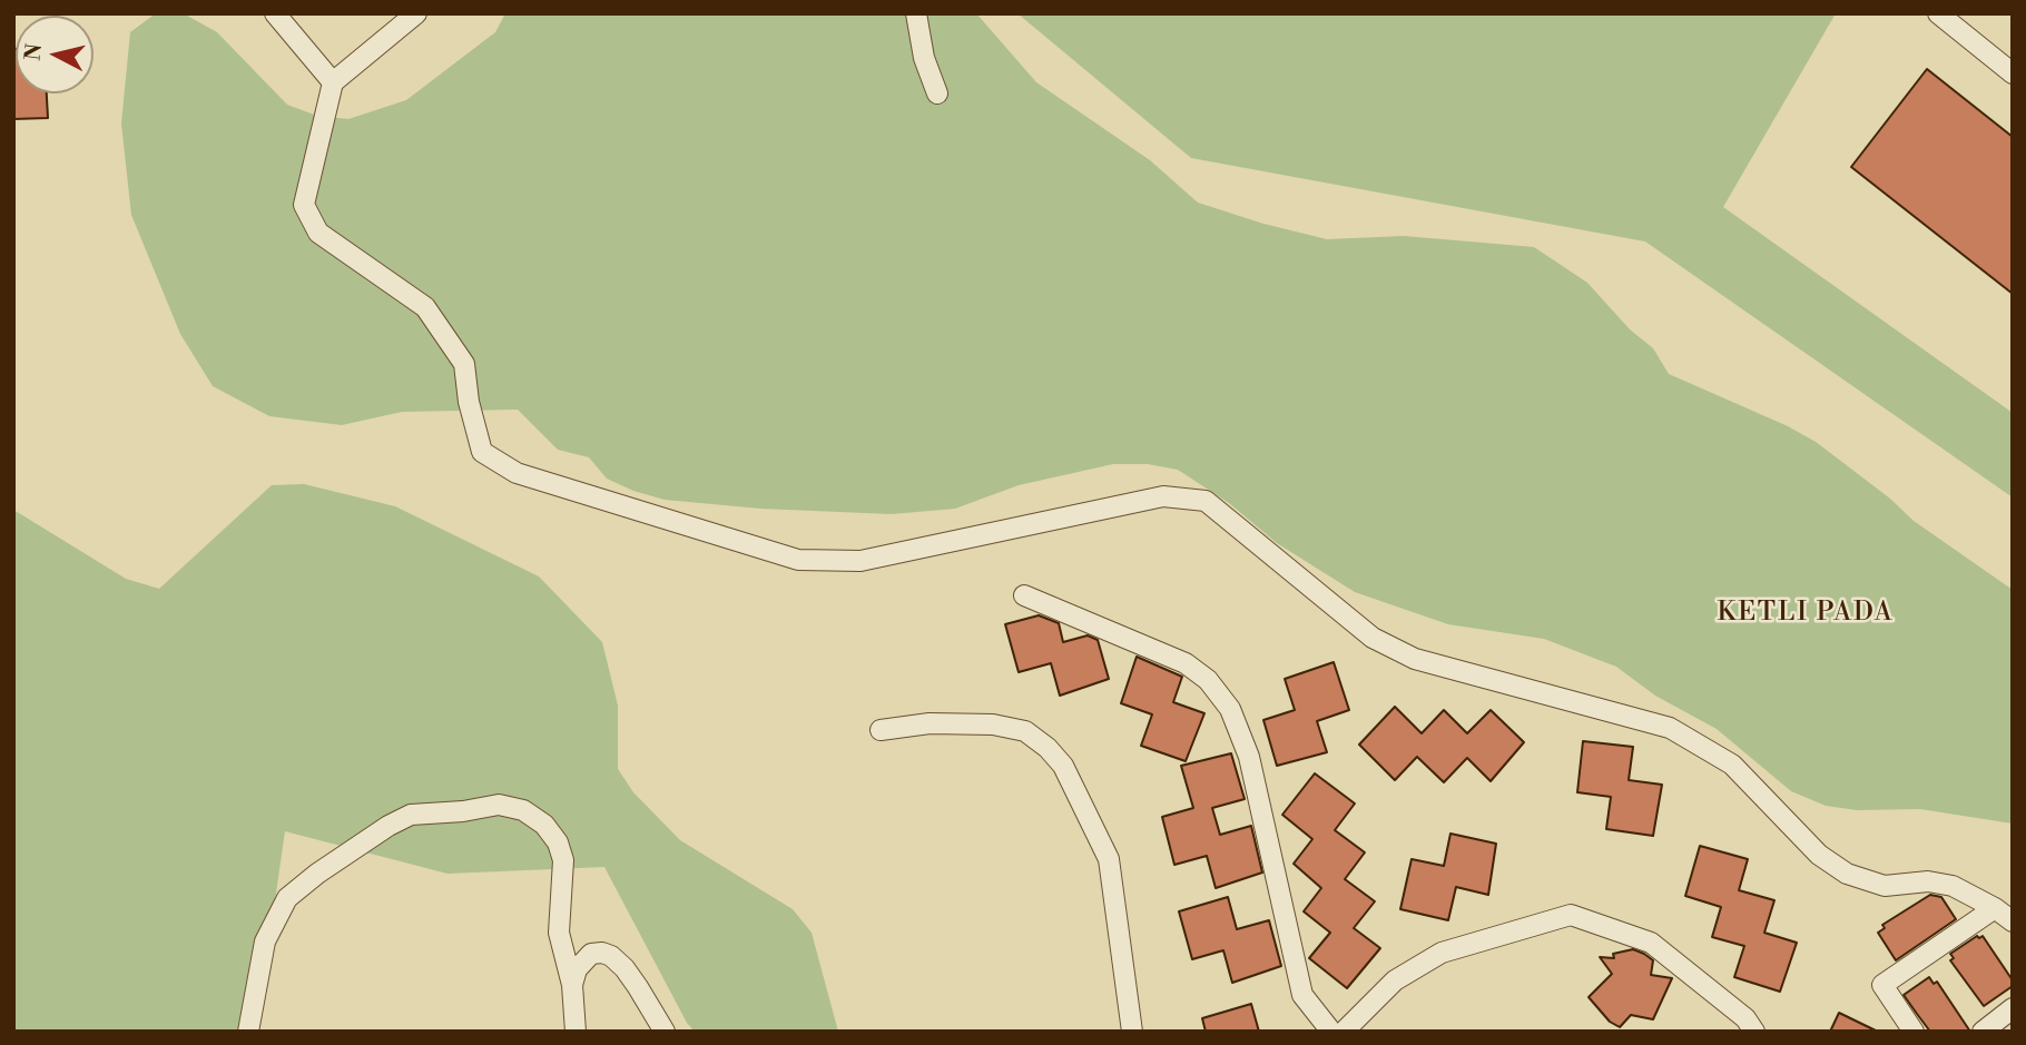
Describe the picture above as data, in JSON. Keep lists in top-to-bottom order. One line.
{"districts":["KETLI PADA"],"north":"left"}
